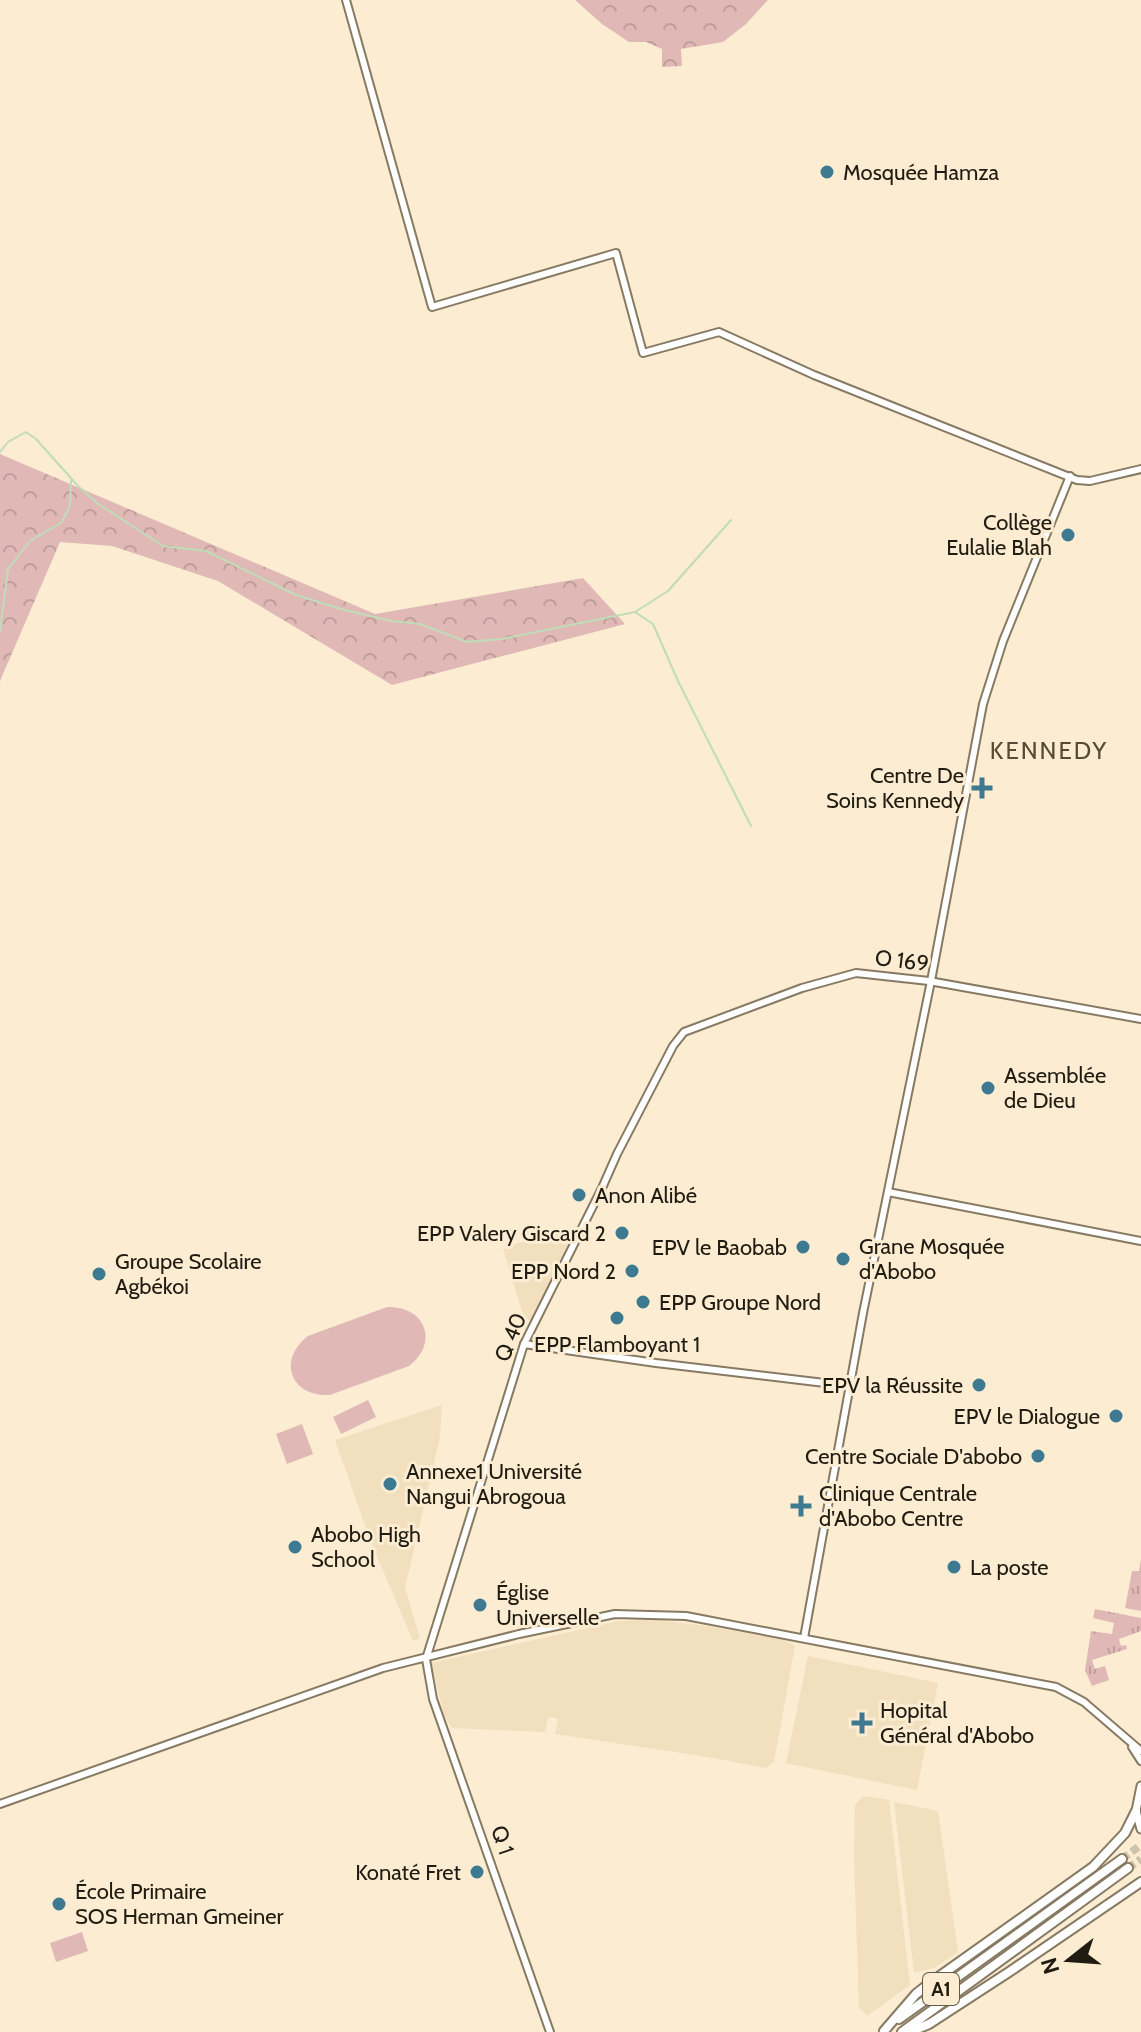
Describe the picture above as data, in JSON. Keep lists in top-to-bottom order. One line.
{"streets":{"main road":["A1"],"street":["O 169","Q 40","Q 1"]},"crossings":[["O 169","Q 40"],["Q 40","Q 1"]],"districts":["KENNEDY"],"places":{"other":["Mosquée Hamza","Collège Eulalie Blah","Assemblée de Dieu","Anon Alibé","EPP Valery Giscard 2","EPV le Baobab","Grane Mosquée d'Abobo","EPP Nord 2","Groupe Scolaire Agbékoi","EPP Groupe Nord","EPP Flamboyant 1","EPV la Réussite","EPV le Dialogue","Centre Sociale D'abobo","Annexe1 Université Nangui Abrogoua","Abobo High School","La poste","Église Universelle","Konaté Fret","École Primaire SOS Herman Gmeiner"],"health":["Centre De Soins Kennedy","Clinique Centrale d'Abobo Centre","Hopital Général d'Abobo"]},"north":"left"}
